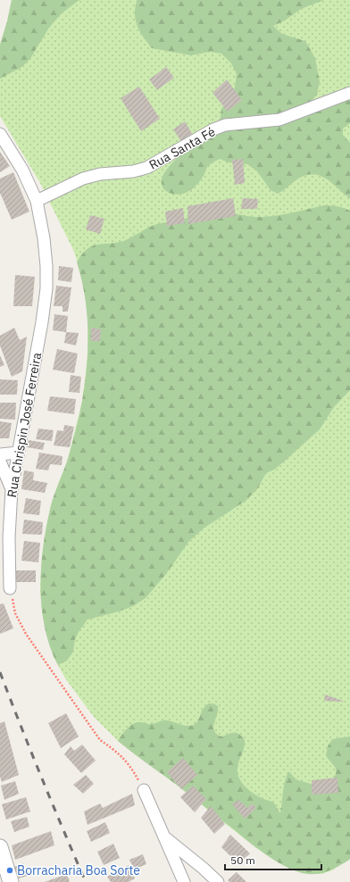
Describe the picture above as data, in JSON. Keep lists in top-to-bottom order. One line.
{"streets":{"street":["Rua Santa Fé","Rua Chrispin José Ferreira"]},"crossings":[["Rua Santa Fé","Rua Chrispin José Ferreira"]],"places":["Borracharia Boa Sorte"],"scale_bar":"50 m"}
